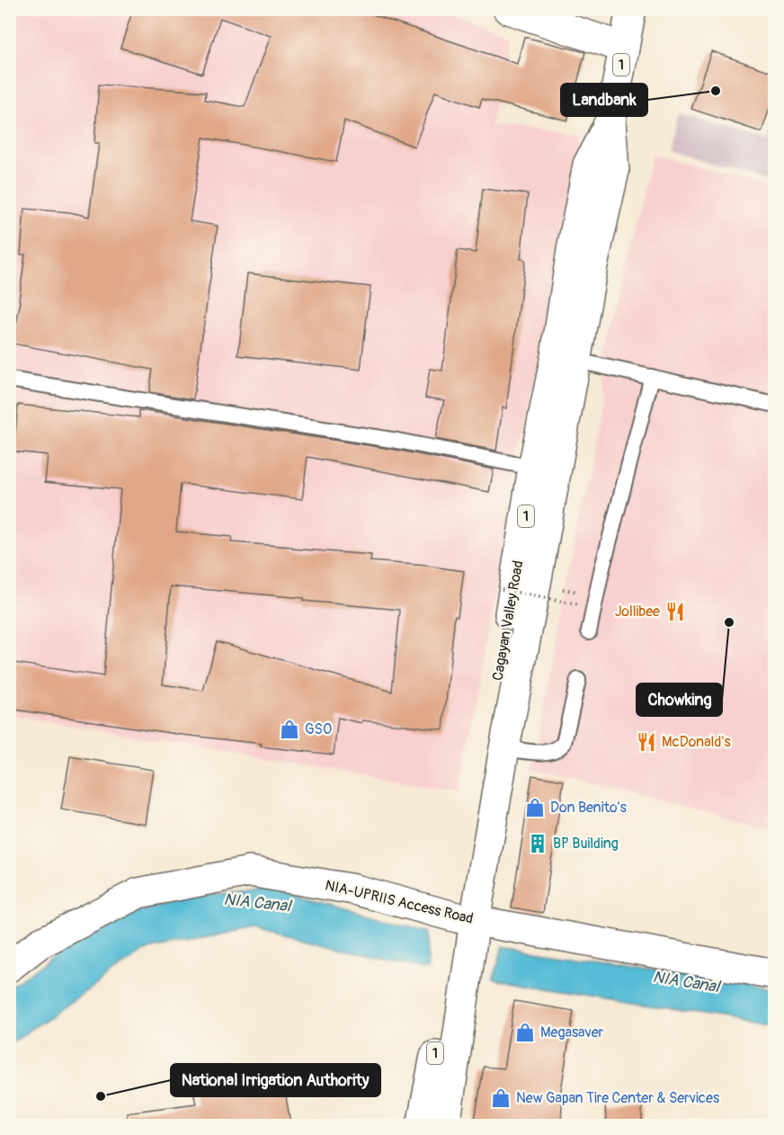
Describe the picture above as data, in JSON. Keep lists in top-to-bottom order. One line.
{"streets":{"main road":["1","Cagayan Valley Road","NIA-UPRIIS Access Road"]},"crossings":[["Cagayan Valley Road","NIA-UPRIIS Access Road"]],"water":["NIA Canal"],"places":{"other":["Landbank","Chowking","National Irrigation Authority"],"restaurant":["Jollibee","McDonald's"],"shop":["GSO","Don Benito's","Megasaver","New Gapan Tire Center & Services"],"building":["BP Building"]}}
